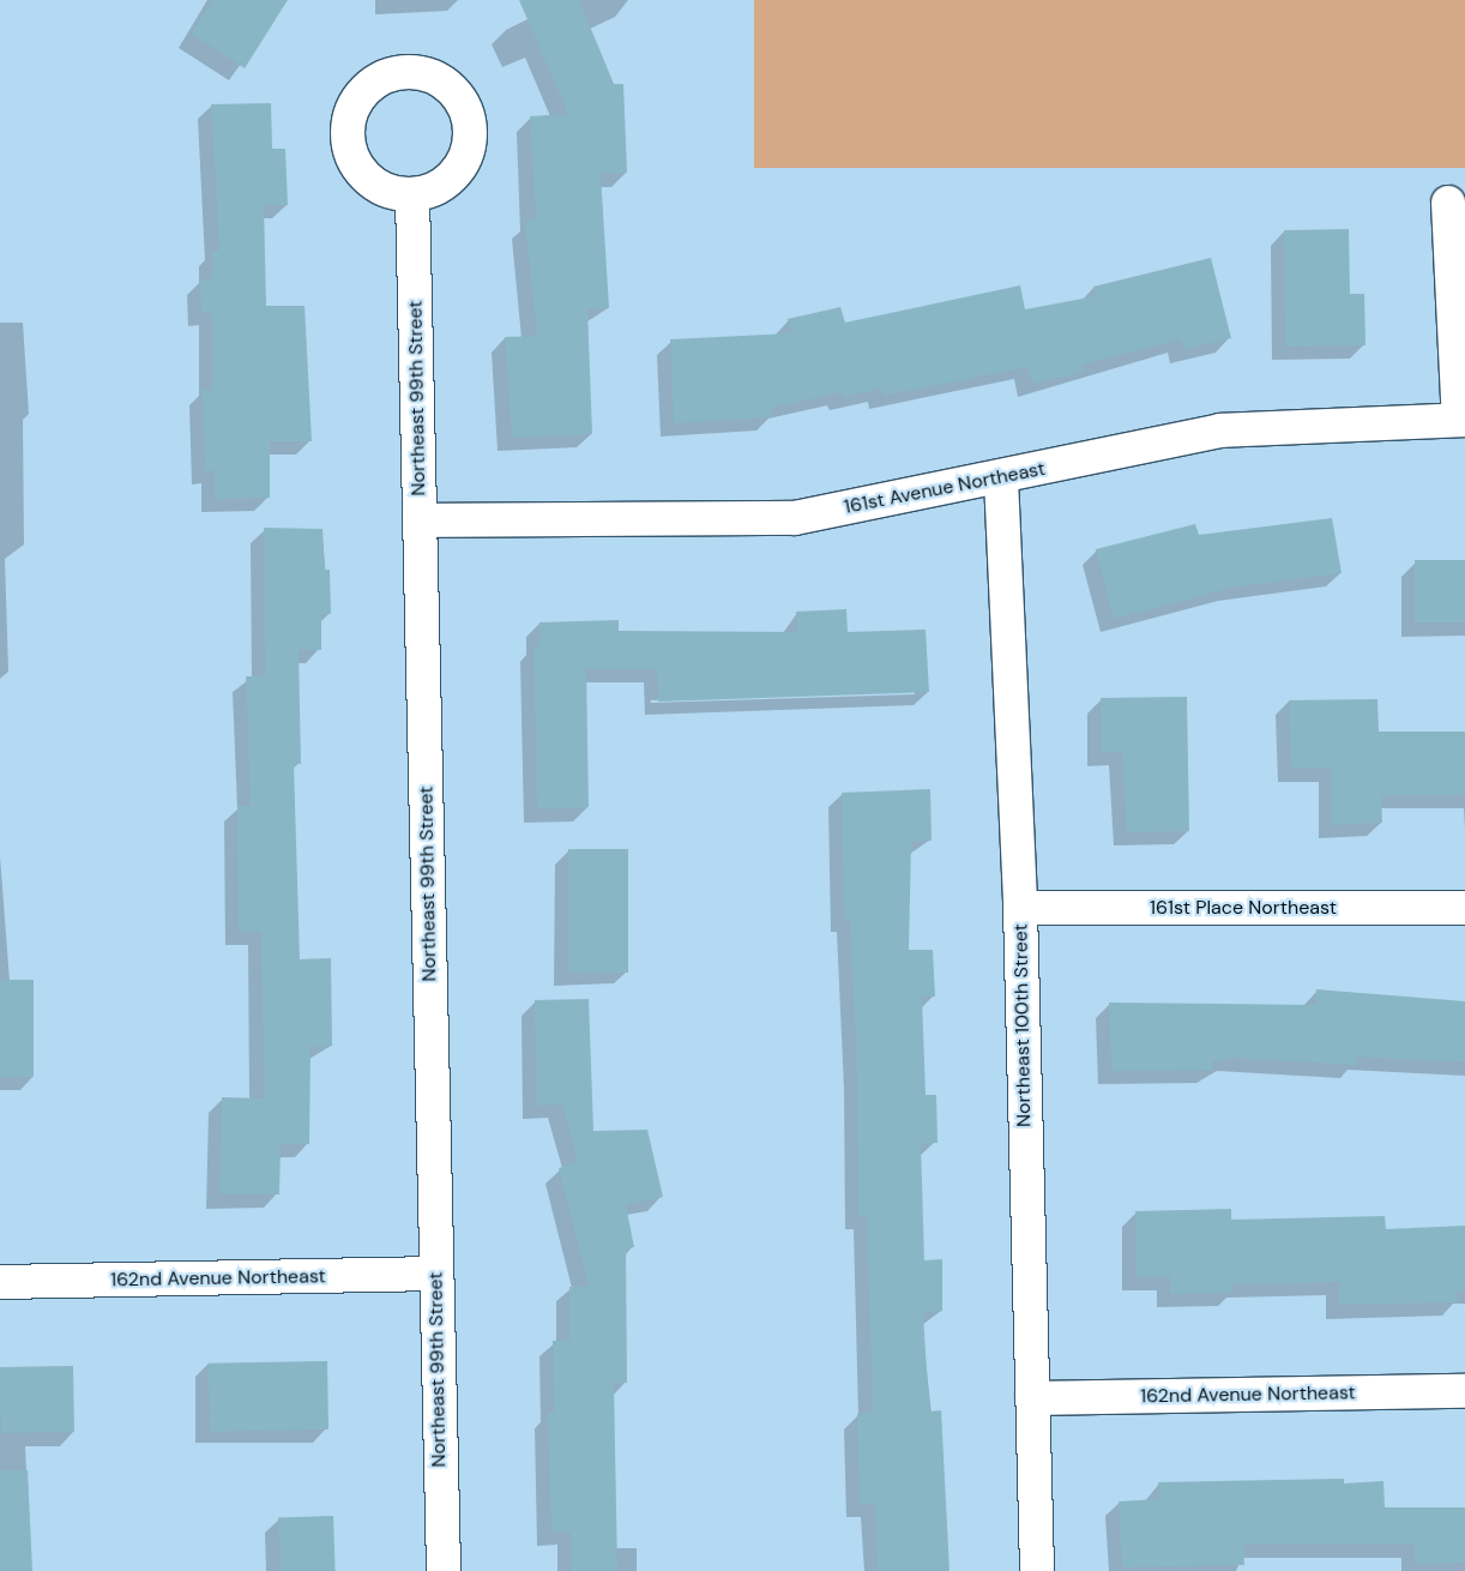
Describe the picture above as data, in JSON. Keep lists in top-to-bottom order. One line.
{"streets":{"street":["Northeast 99th Street","161st Avenue Northeast","161st Place Northeast","Northeast 100th Street","162nd Avenue Northeast"]},"crossings":[["Northeast 99th Street","161st Avenue Northeast"],["Northeast 99th Street","162nd Avenue Northeast"],["161st Avenue Northeast","Northeast 100th Street"],["161st Place Northeast","Northeast 100th Street"],["Northeast 100th Street","162nd Avenue Northeast"]]}
